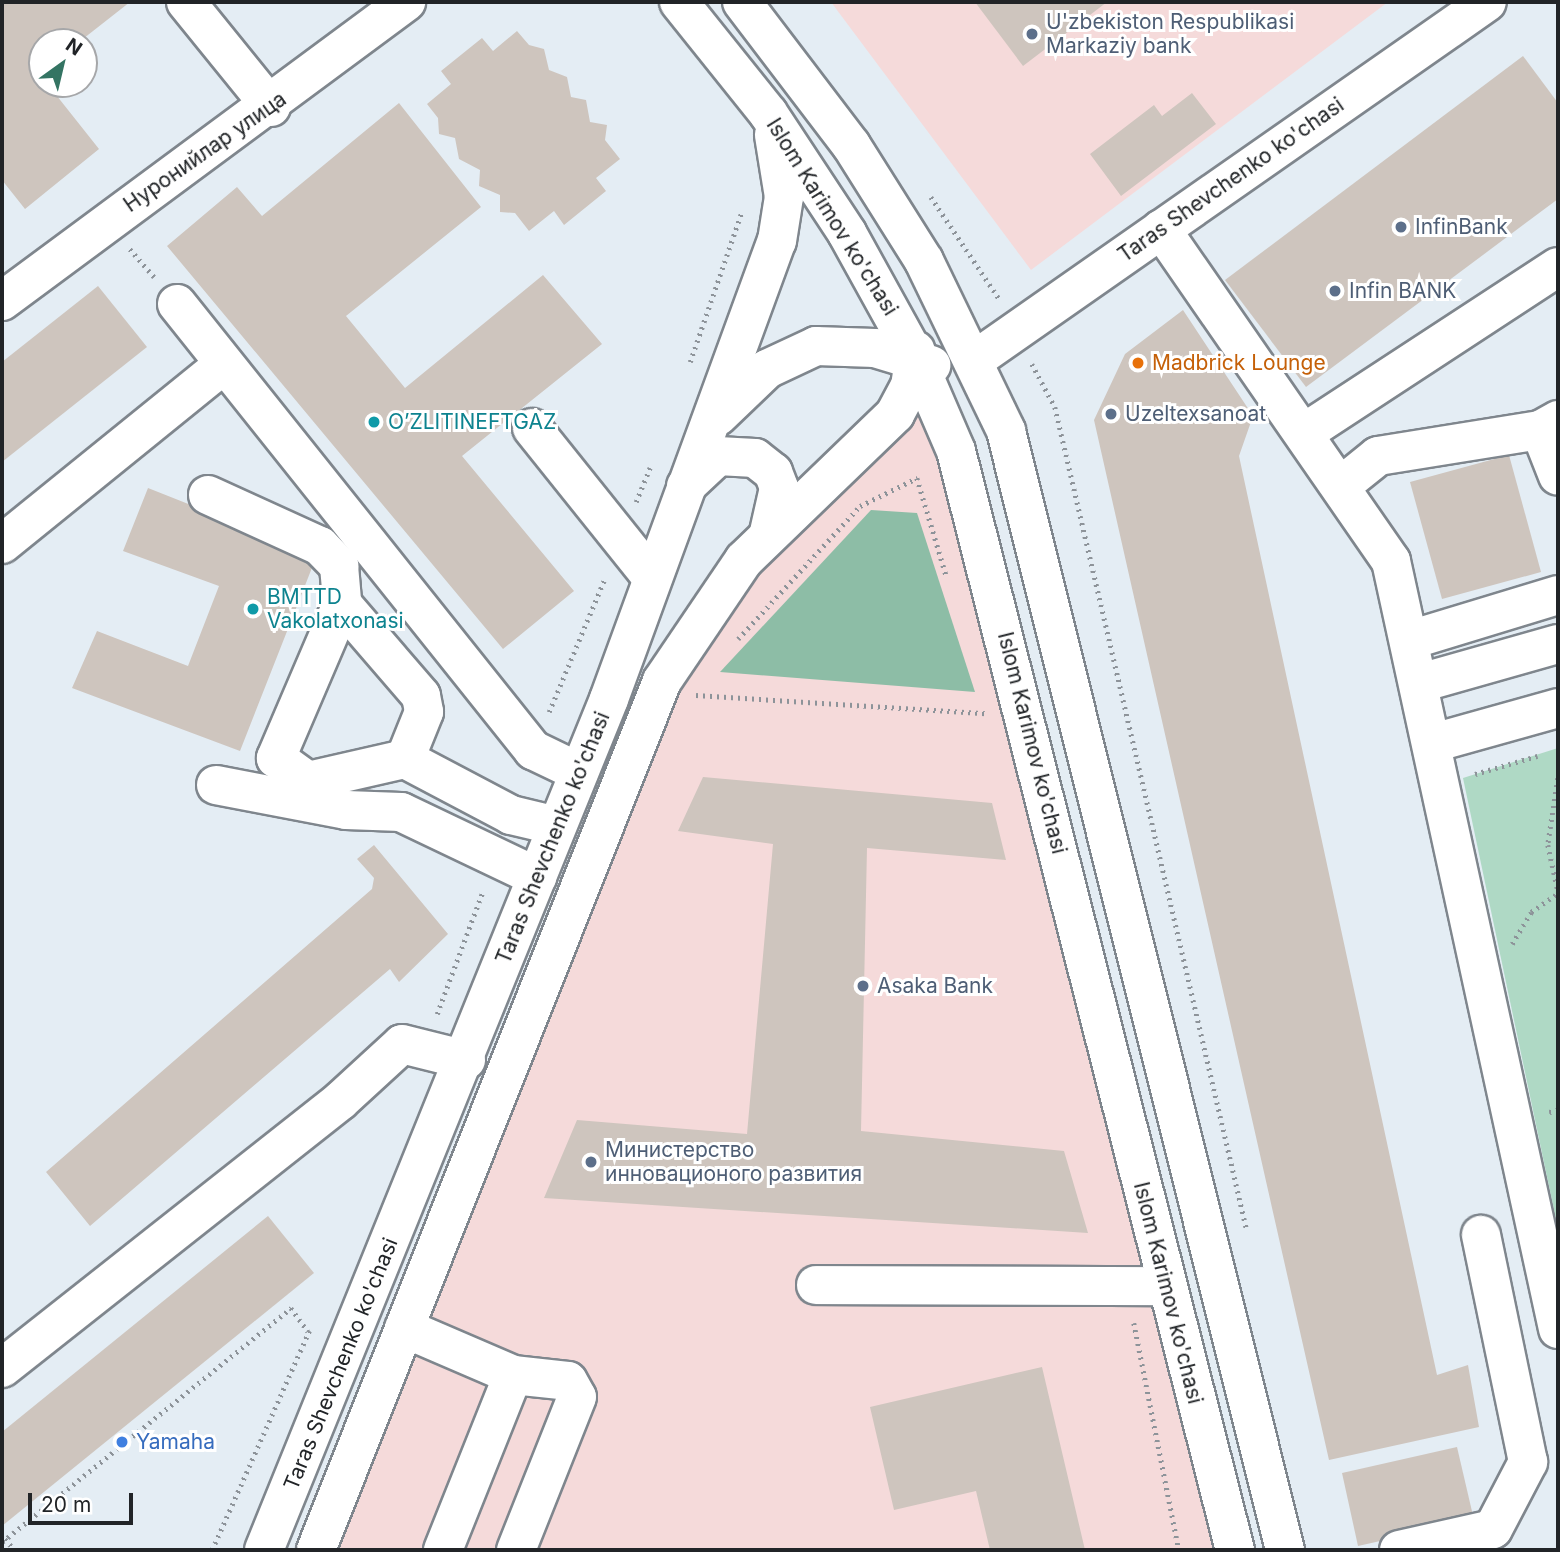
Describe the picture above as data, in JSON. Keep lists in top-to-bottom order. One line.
{"streets":{"main road":["Нуронийлар улица","Taras Shevchenko ko'chasi","Islom Karimov ko'chasi"]},"crossings":[["Taras Shevchenko ko'chasi","Islom Karimov ko'chasi"]],"places":["U'zbekiston Respublikasi Markaziy bank","InfinBank","Infin BANK","Madbrick Lounge","Uzeltexsanoat","O’ZLITINEFTGAZ","BMTTD Vakolatxonasi","Asaka Bank","Министерство инновационого развития","Yamaha"],"scale_bar":"20 m","north":"top right"}
